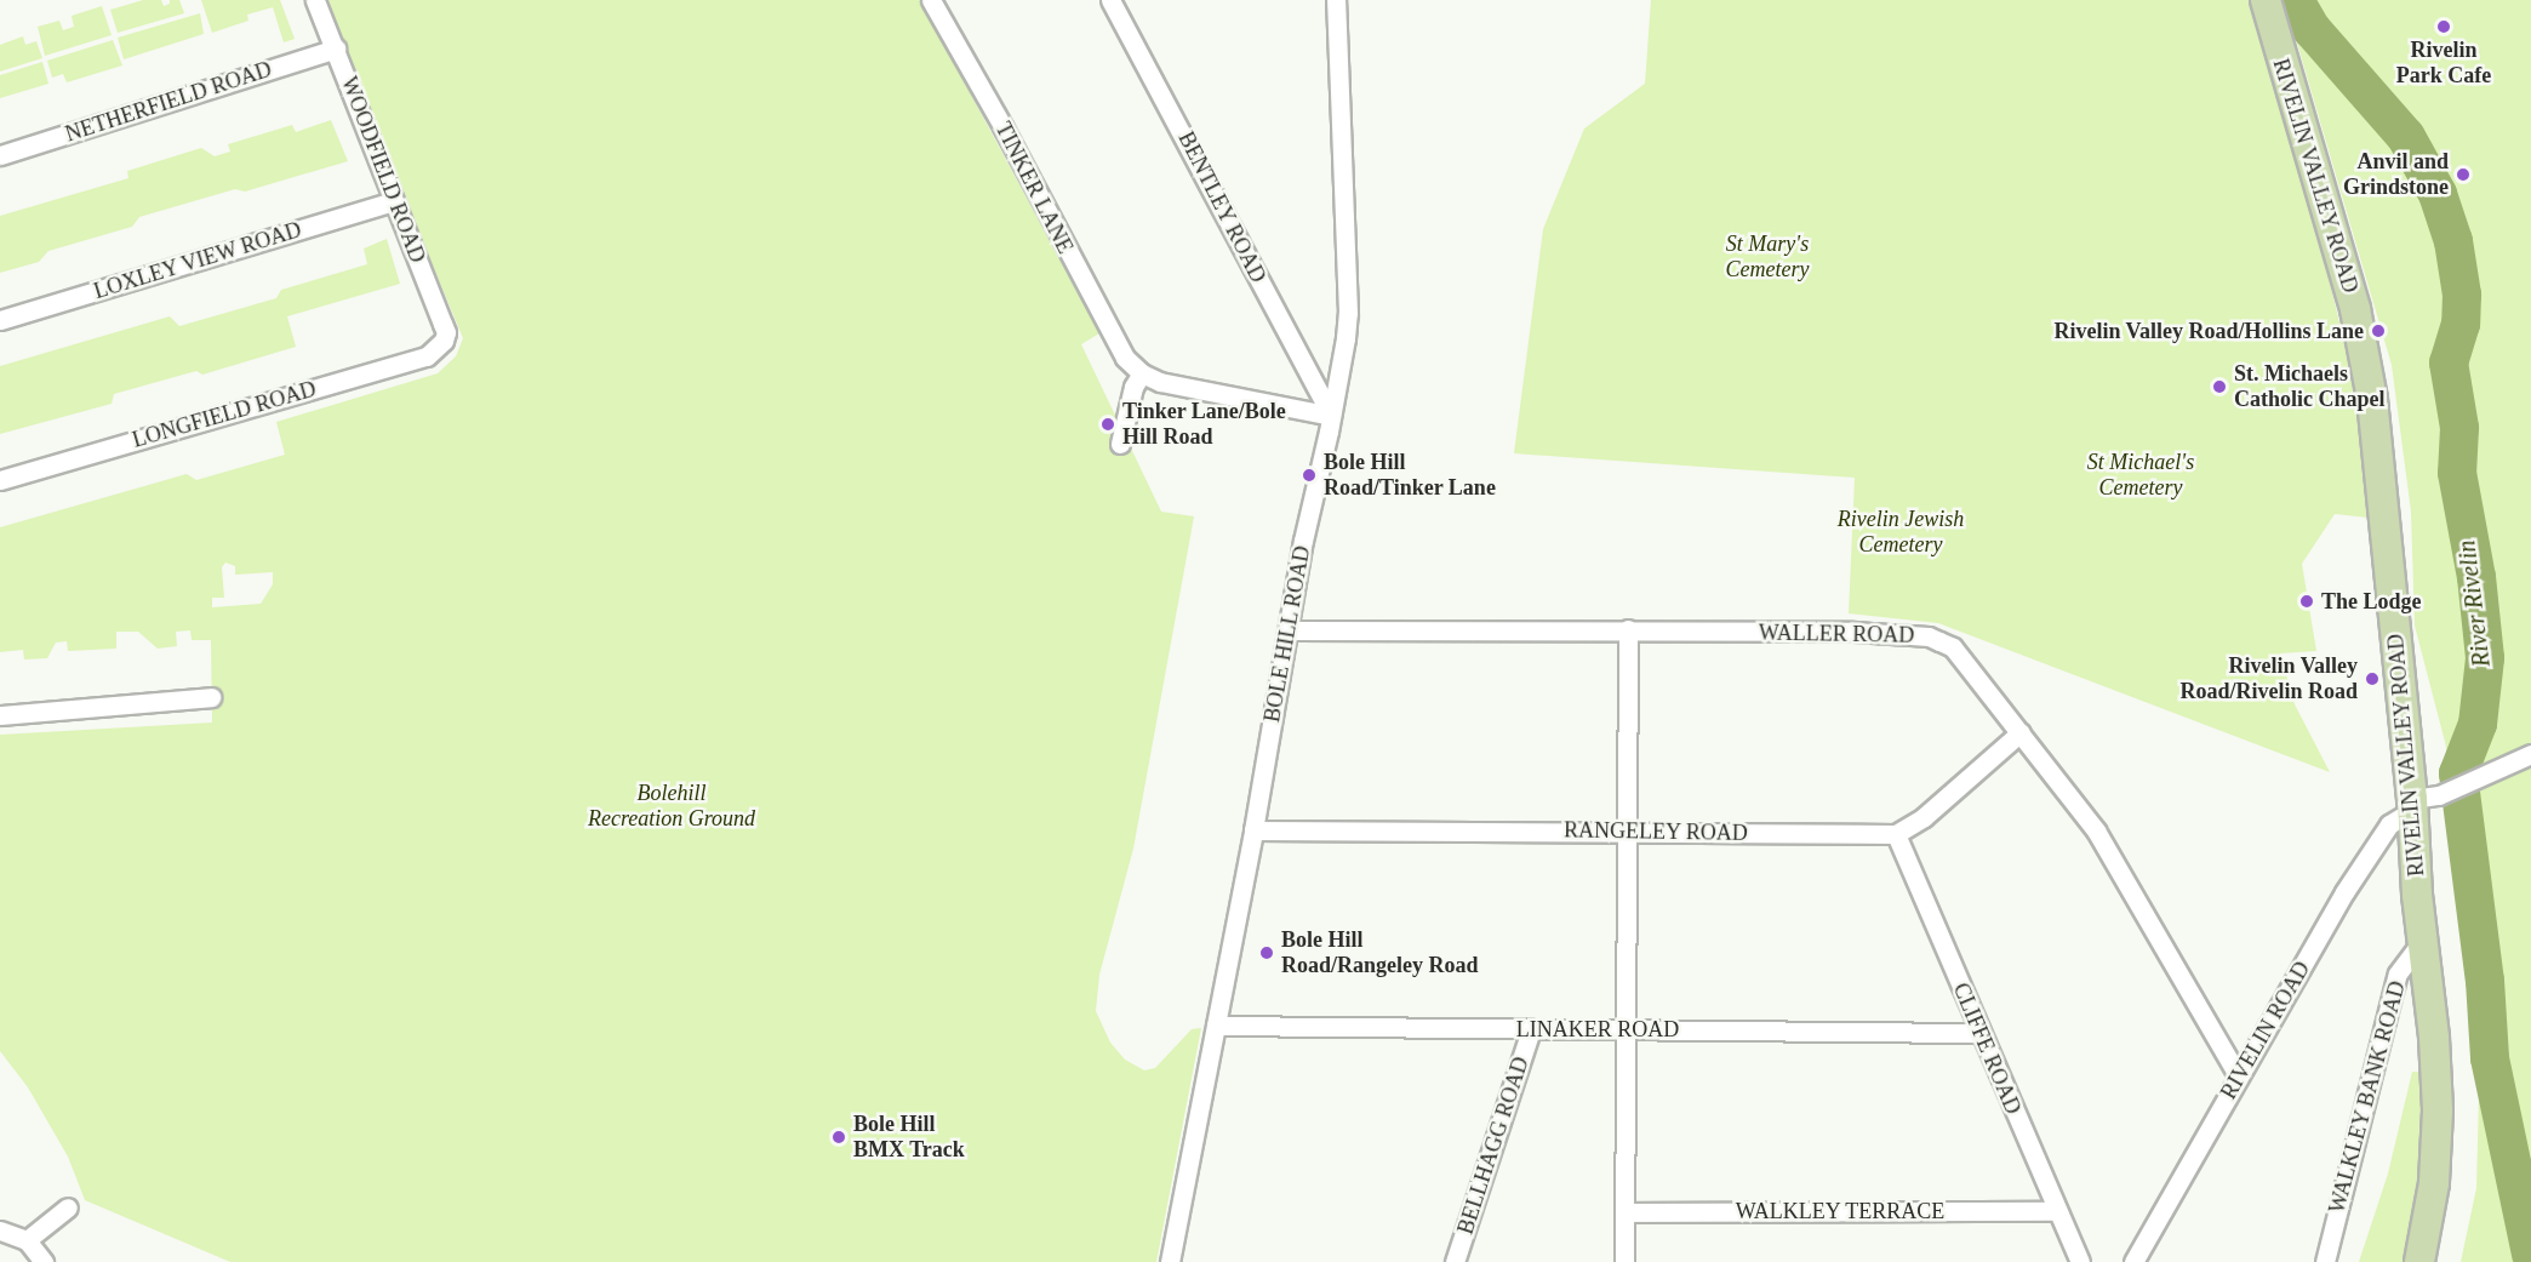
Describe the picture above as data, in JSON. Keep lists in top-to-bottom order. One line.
{"streets":{"main road":["RIVELIN VALLEY ROAD"],"street":["NETHERFIELD ROAD","WOODFIELD ROAD","TINKER LANE","BENTLEY ROAD","LOXLEY VIEW ROAD","LONGFIELD ROAD","BOLE HILL ROAD","WALLER ROAD","RANGELEY ROAD","LINAKER ROAD","RIVELIN ROAD","CLIFFE ROAD","WALKLEY BANK ROAD","BELLHAGG ROAD","WALKLEY TERRACE"]},"crossings":[["NETHERFIELD ROAD","WOODFIELD ROAD"],["WOODFIELD ROAD","LOXLEY VIEW ROAD"],["WOODFIELD ROAD","LONGFIELD ROAD"],["RIVELIN VALLEY ROAD","RIVELIN ROAD"],["RIVELIN VALLEY ROAD","WALKLEY BANK ROAD"],["TINKER LANE","BENTLEY ROAD"],["TINKER LANE","BOLE HILL ROAD"],["BENTLEY ROAD","BOLE HILL ROAD"],["BOLE HILL ROAD","WALLER ROAD"],["BOLE HILL ROAD","RANGELEY ROAD"],["BOLE HILL ROAD","LINAKER ROAD"],["WALLER ROAD","RIVELIN ROAD"],["RANGELEY ROAD","CLIFFE ROAD"],["LINAKER ROAD","CLIFFE ROAD"],["LINAKER ROAD","BELLHAGG ROAD"],["CLIFFE ROAD","WALKLEY TERRACE"]],"water":["River Rivelin"],"parks":["St Mary's Cemetery","St Michael's Cemetery","Rivelin Jewish Cemetery","Bolehill Recreation Ground"],"places":["Rivelin Park Cafe","Anvil and Grindstone","Rivelin Valley Road/Hollins Lane","St. Michaels Catholic Chapel","Tinker Lane/Bole Hill Road","Bole Hill Road/Tinker Lane","The Lodge","Rivelin Valley Road/Rivelin Road","Bole Hill Road/Rangeley Road","Bole Hill BMX Track"]}
